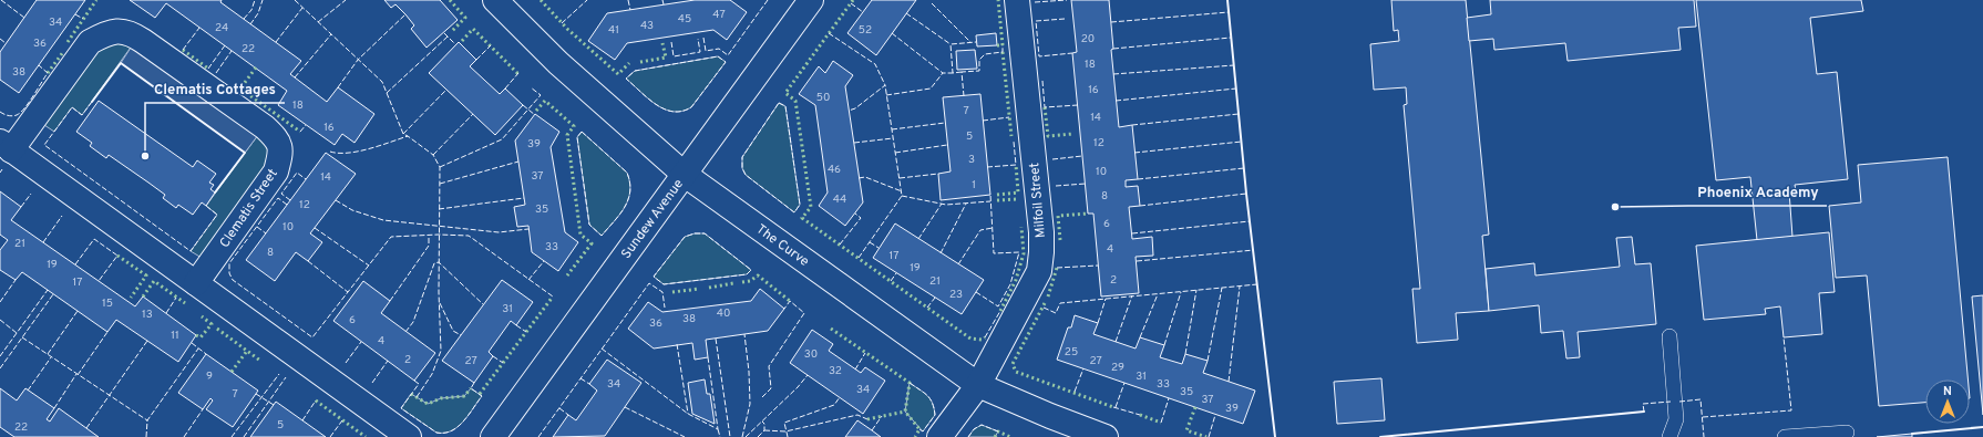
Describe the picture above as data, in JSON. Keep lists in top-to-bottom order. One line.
{"streets":{"street":["Milfoil Street","Clematis Street","Sundew Avenue","The Curve"]},"crossings":[["Milfoil Street","The Curve"],["Sundew Avenue","The Curve"]],"places":["Clematis Cottages","Phoenix Academy"],"house_numbers":["47","45","34","43","24","41","52","20","36","22","18","38","16","50","18","7","14","16","5","12","39","3","46","10","37","14","1","8","44","12","35","6","10","21","33","4","8","17","19","19","2","21","17","23","15","31","40","13","38","6","36","11","4","25","30","2","27","27","29","32","9","31","34","33","34","35","7","37","39","5","22"],"north":"top"}
